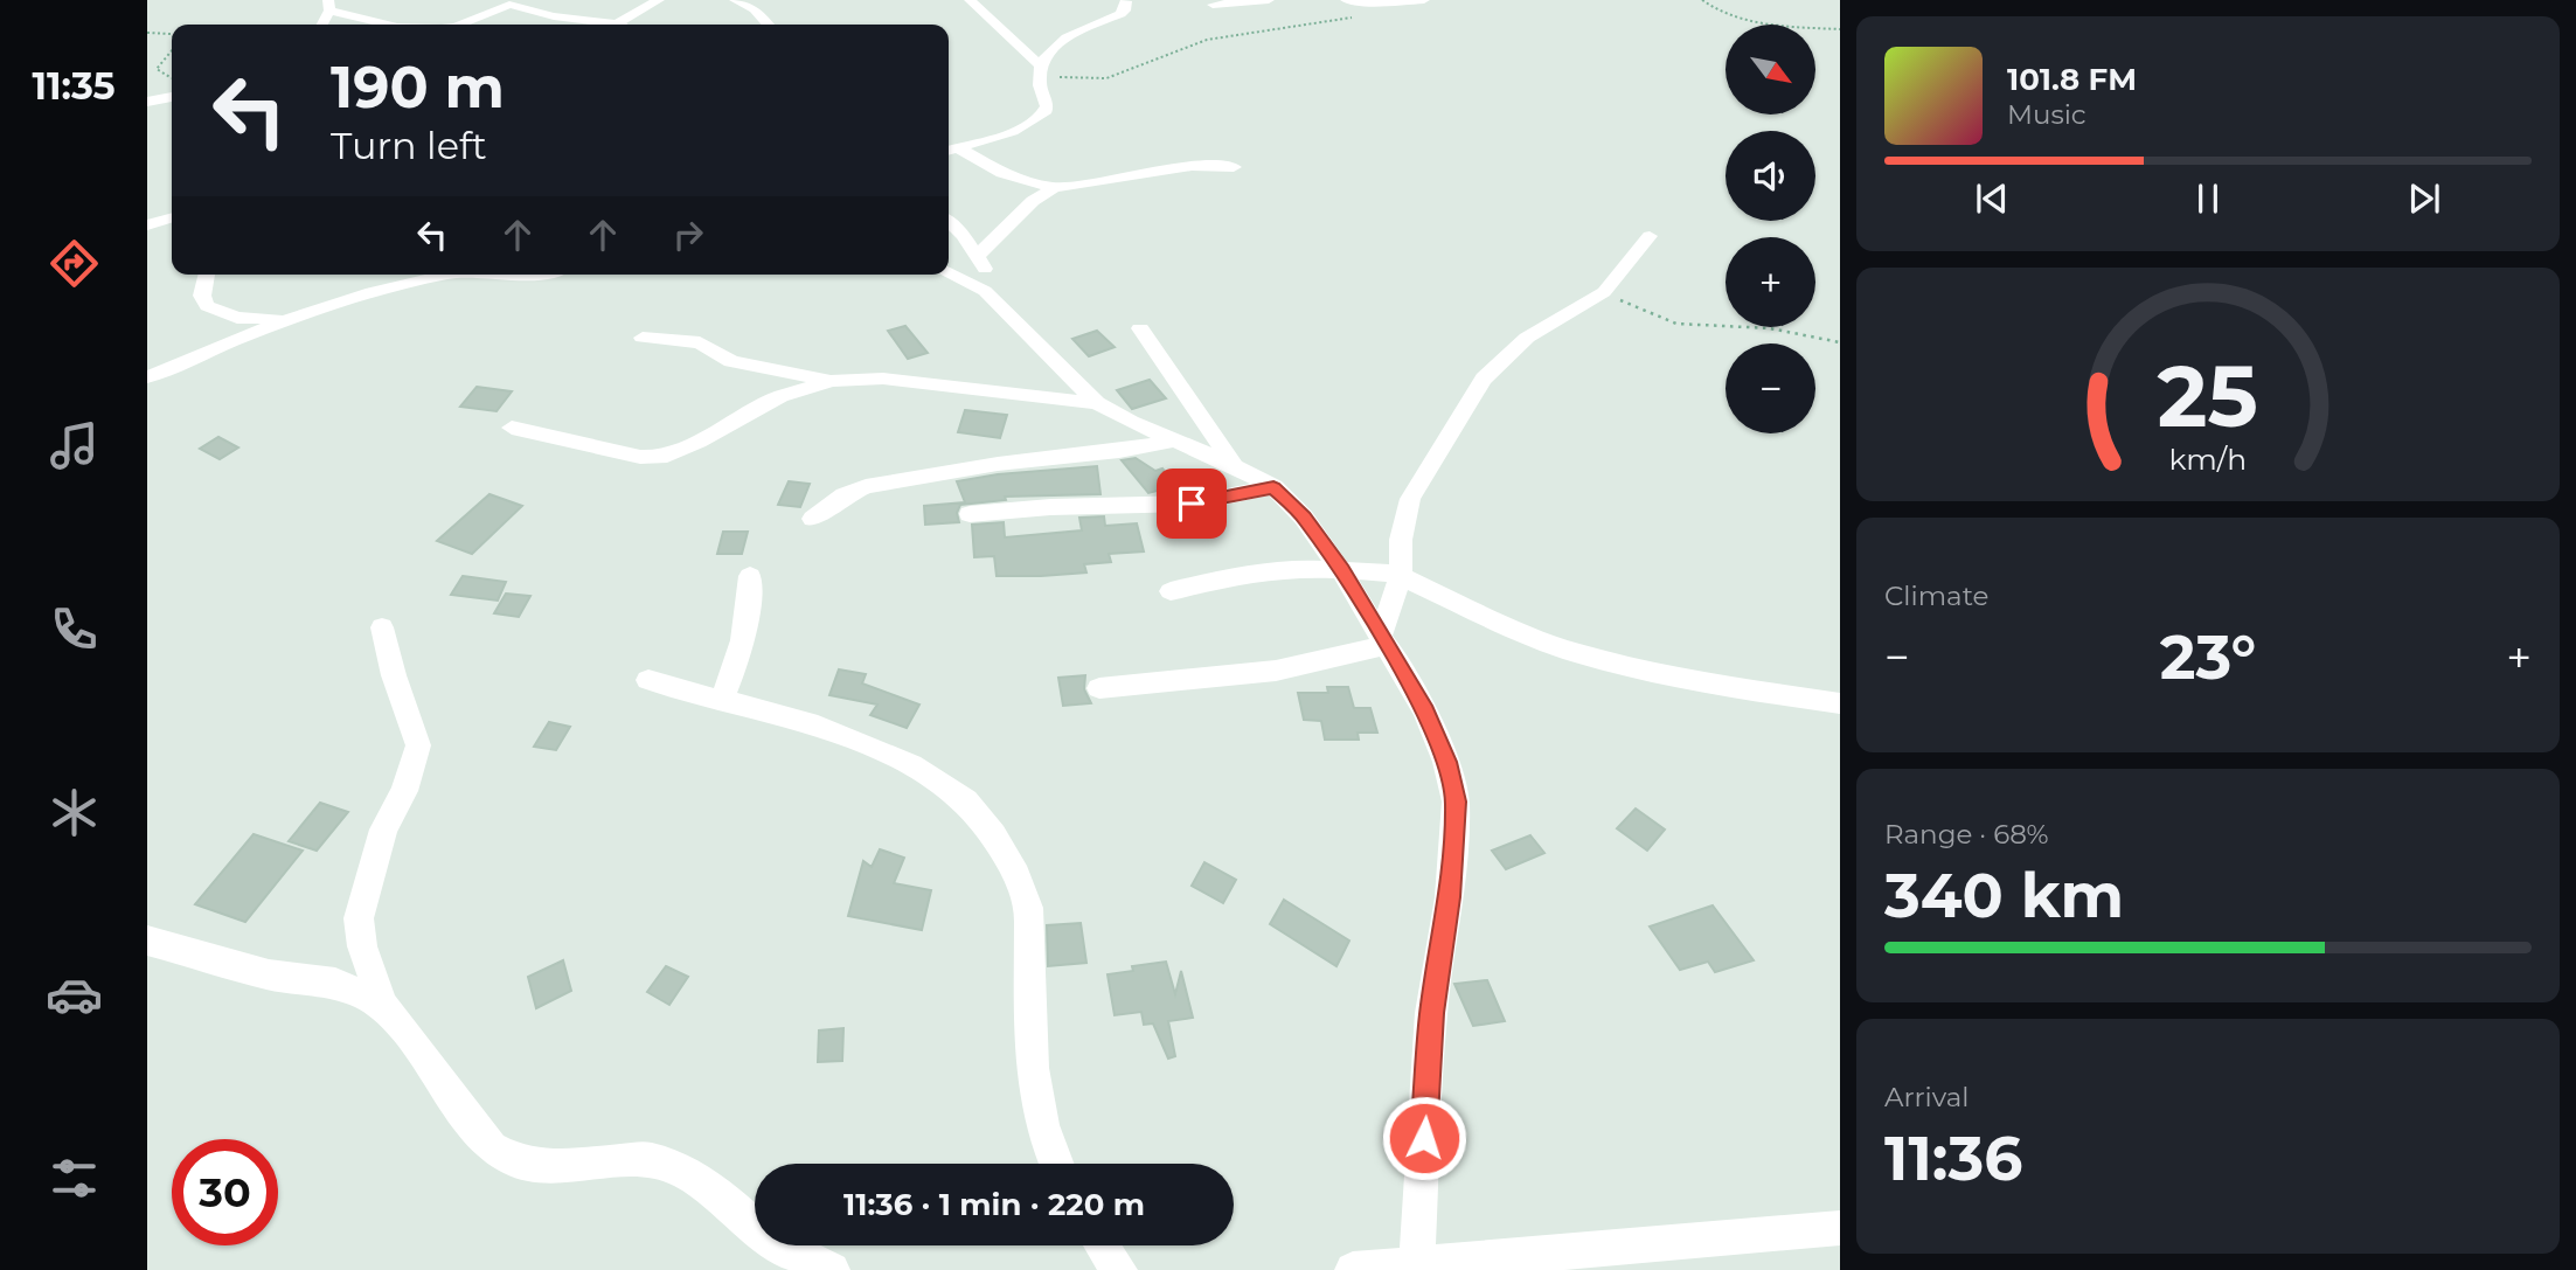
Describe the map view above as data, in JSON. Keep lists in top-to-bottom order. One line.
{"north":"bottom right","page":{"tabs":"11:35","map_buttons":["+","−"],"turn":["190 m","Turn left"],"song":["101.8 FM","Music"],"tile":["Climate",["Range · 68%","340 km"],["Arrival","11:36"]],"heat":["−","23°","+"],"limit":"30","trip":"11:36 · 1 min · 220 m","gauge":["25","km/h"]}}
